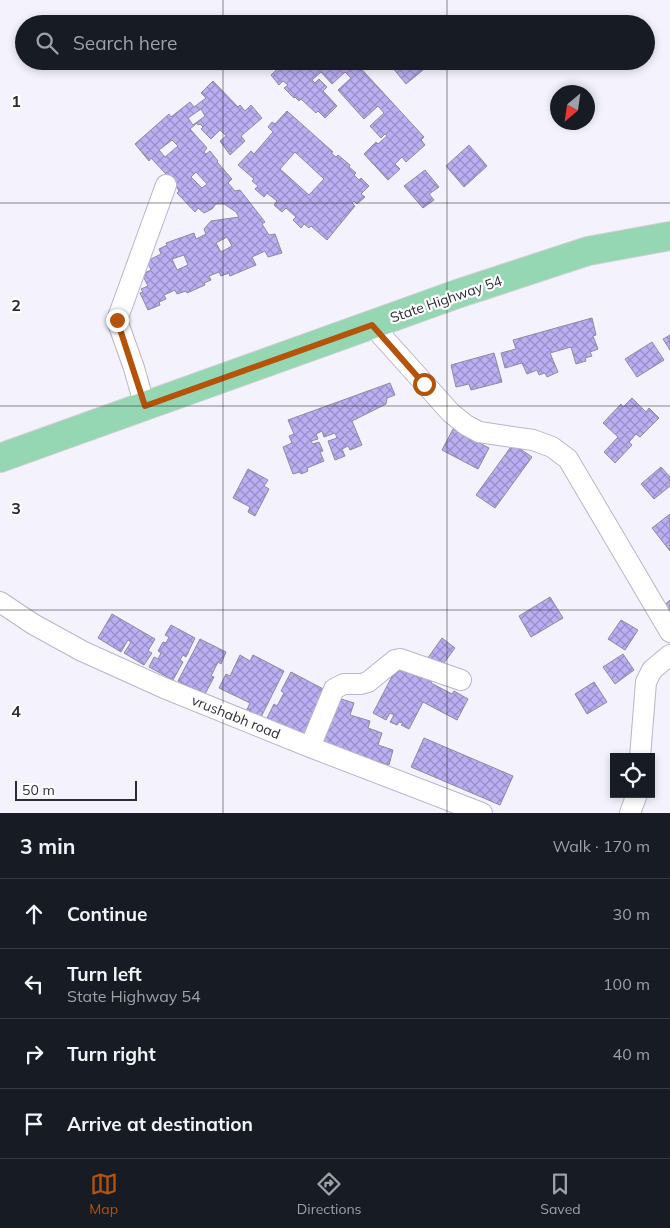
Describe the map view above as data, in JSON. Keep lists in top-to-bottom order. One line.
{"streets":{"main road":["State Highway 54"],"street":["vrushabh road"]},"scale_bar":"50 m","north":"bottom left","page":{"search":"Search here","scale":"50 m","heading":["3 min","Walk · 170 m"],"list":[["Continue","30 m"],["Turn left","State Highway 54","100 m"],["Turn right","40 m"],"Arrive at destination"],"nav":["Map","Directions","Saved"]},"grid":{"rows":["1","2","3","4"]}}
